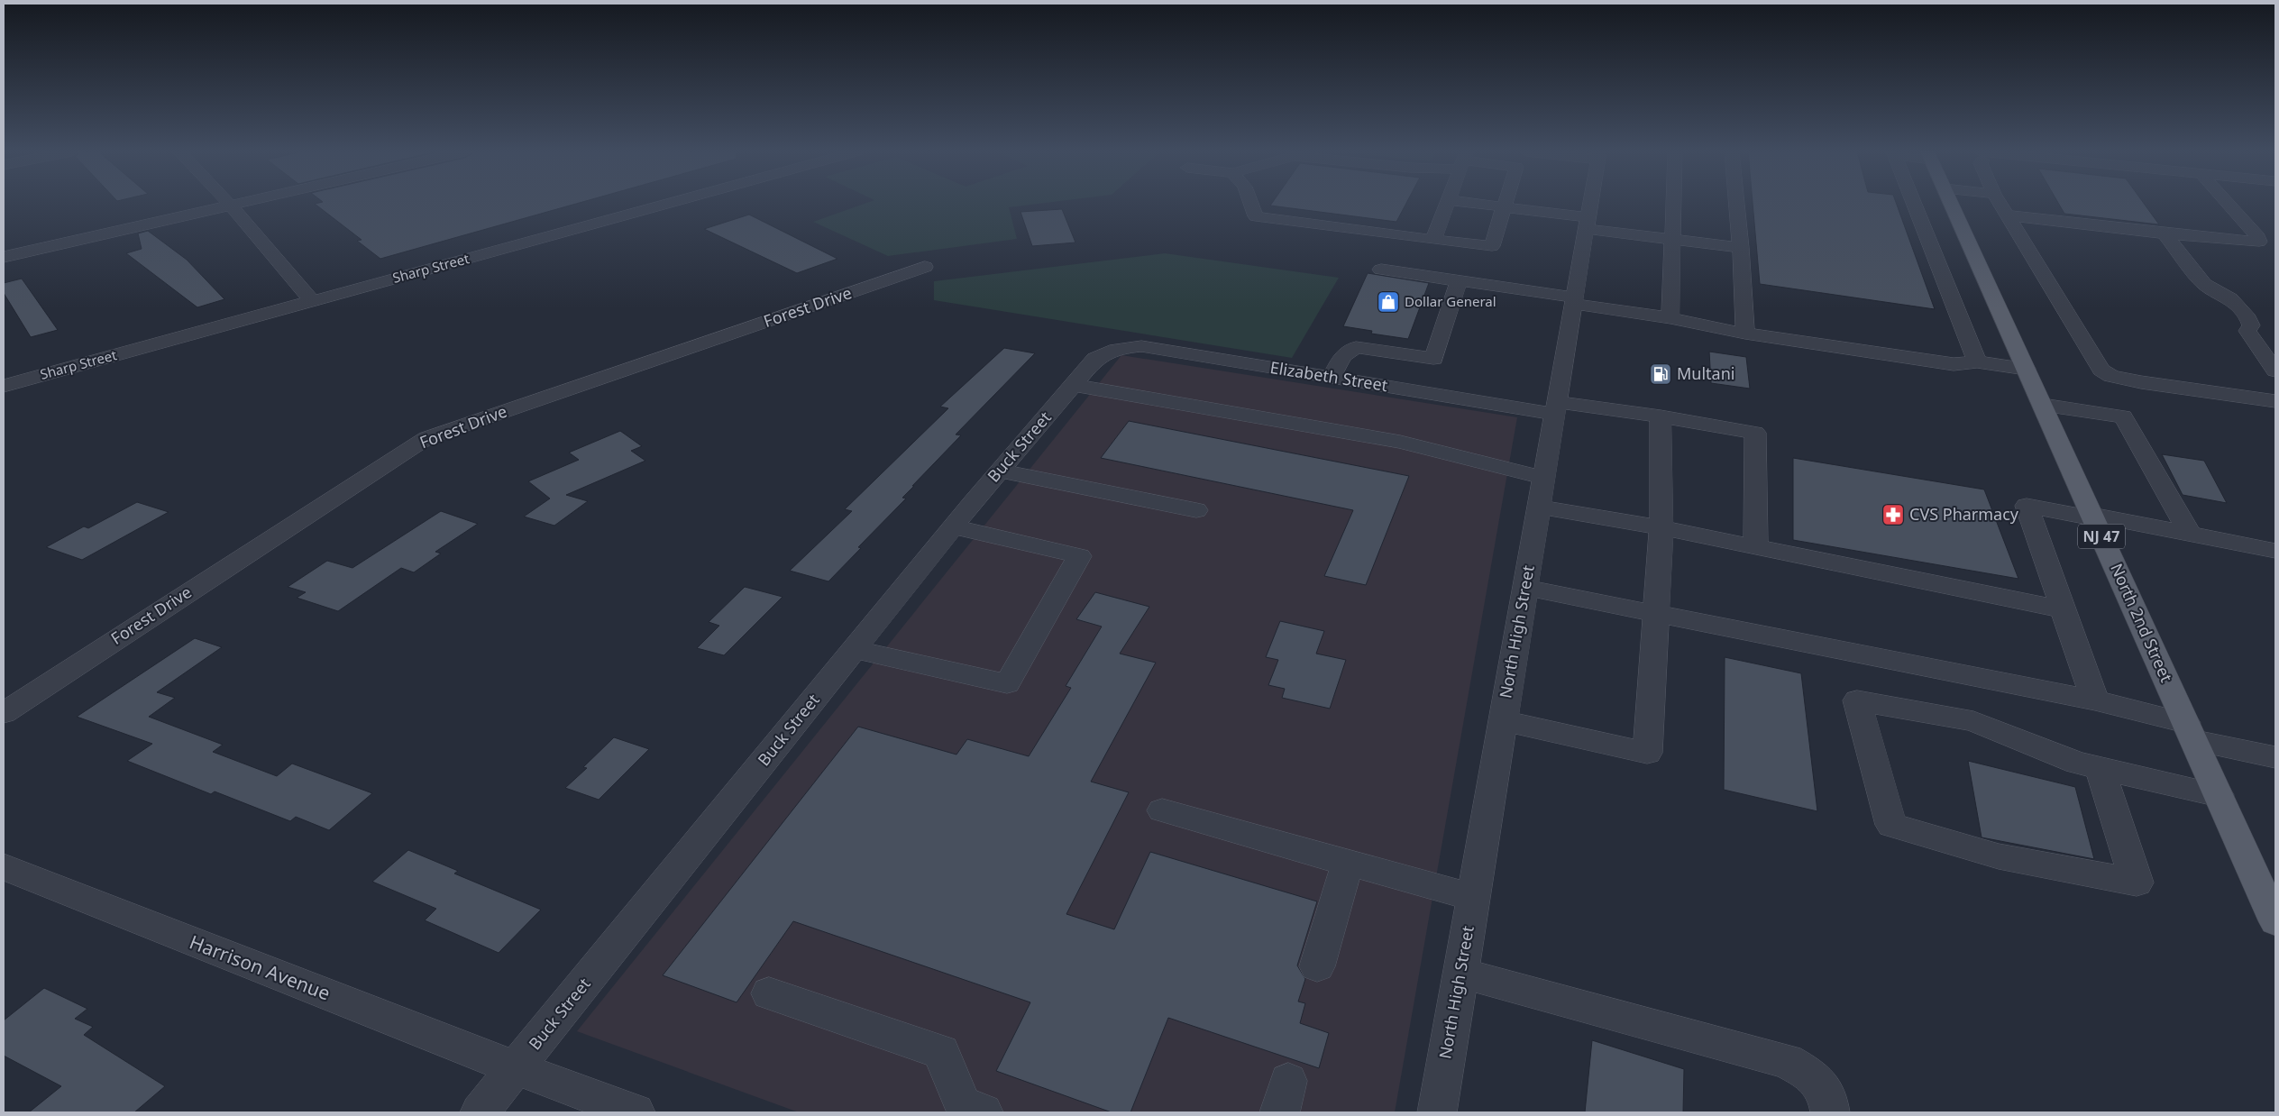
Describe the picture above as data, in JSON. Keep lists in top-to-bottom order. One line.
{"streets":{"main road":["NJ 47","North 2nd Street"],"street":["Sharp Street","Forest Drive","Elizabeth Street","Buck Street","North High Street","Harrison Avenue"]},"crossings":[["Elizabeth Street","Buck Street"],["Elizabeth Street","North High Street"],["Buck Street","Harrison Avenue"]],"places":{"shop":["Dollar General"],"fuel station":["Multani"],"pharmacy":["CVS Pharmacy"]}}
